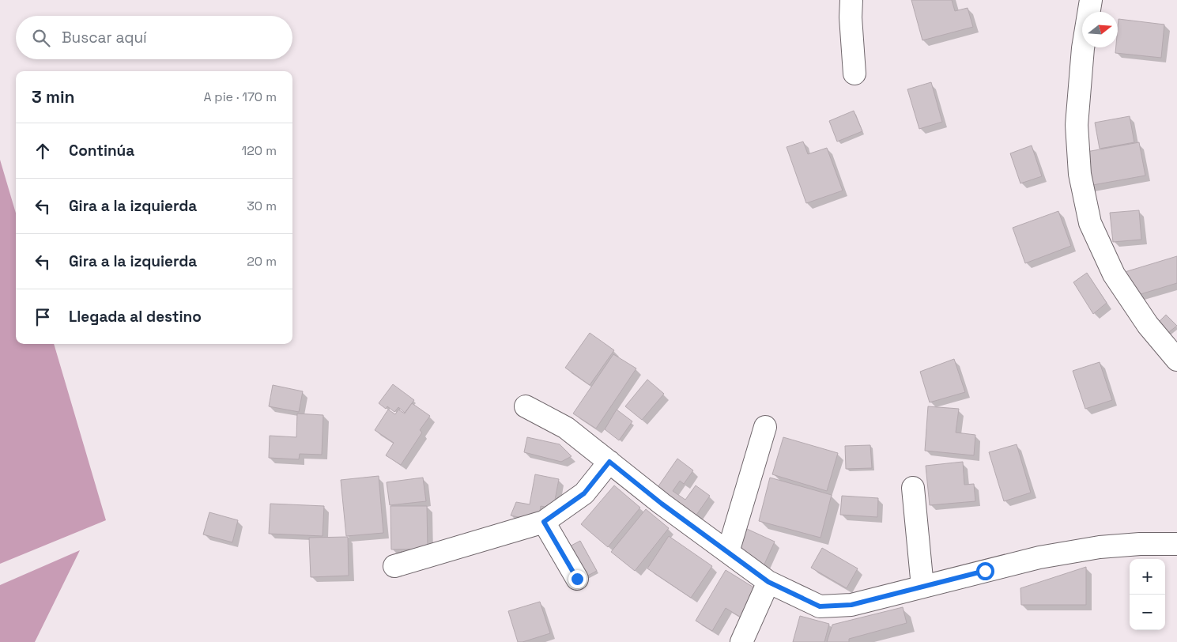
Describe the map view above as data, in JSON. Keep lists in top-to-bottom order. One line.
{"north":"right","page":{"search":"Buscar aquí","heading":["3 min","A pie · 170 m"],"list":[["Continúa","120 m"],["Gira a la izquierda","30 m"],["Gira a la izquierda","20 m"],"Llegada al destino"],"map_buttons":["+","−"]}}
